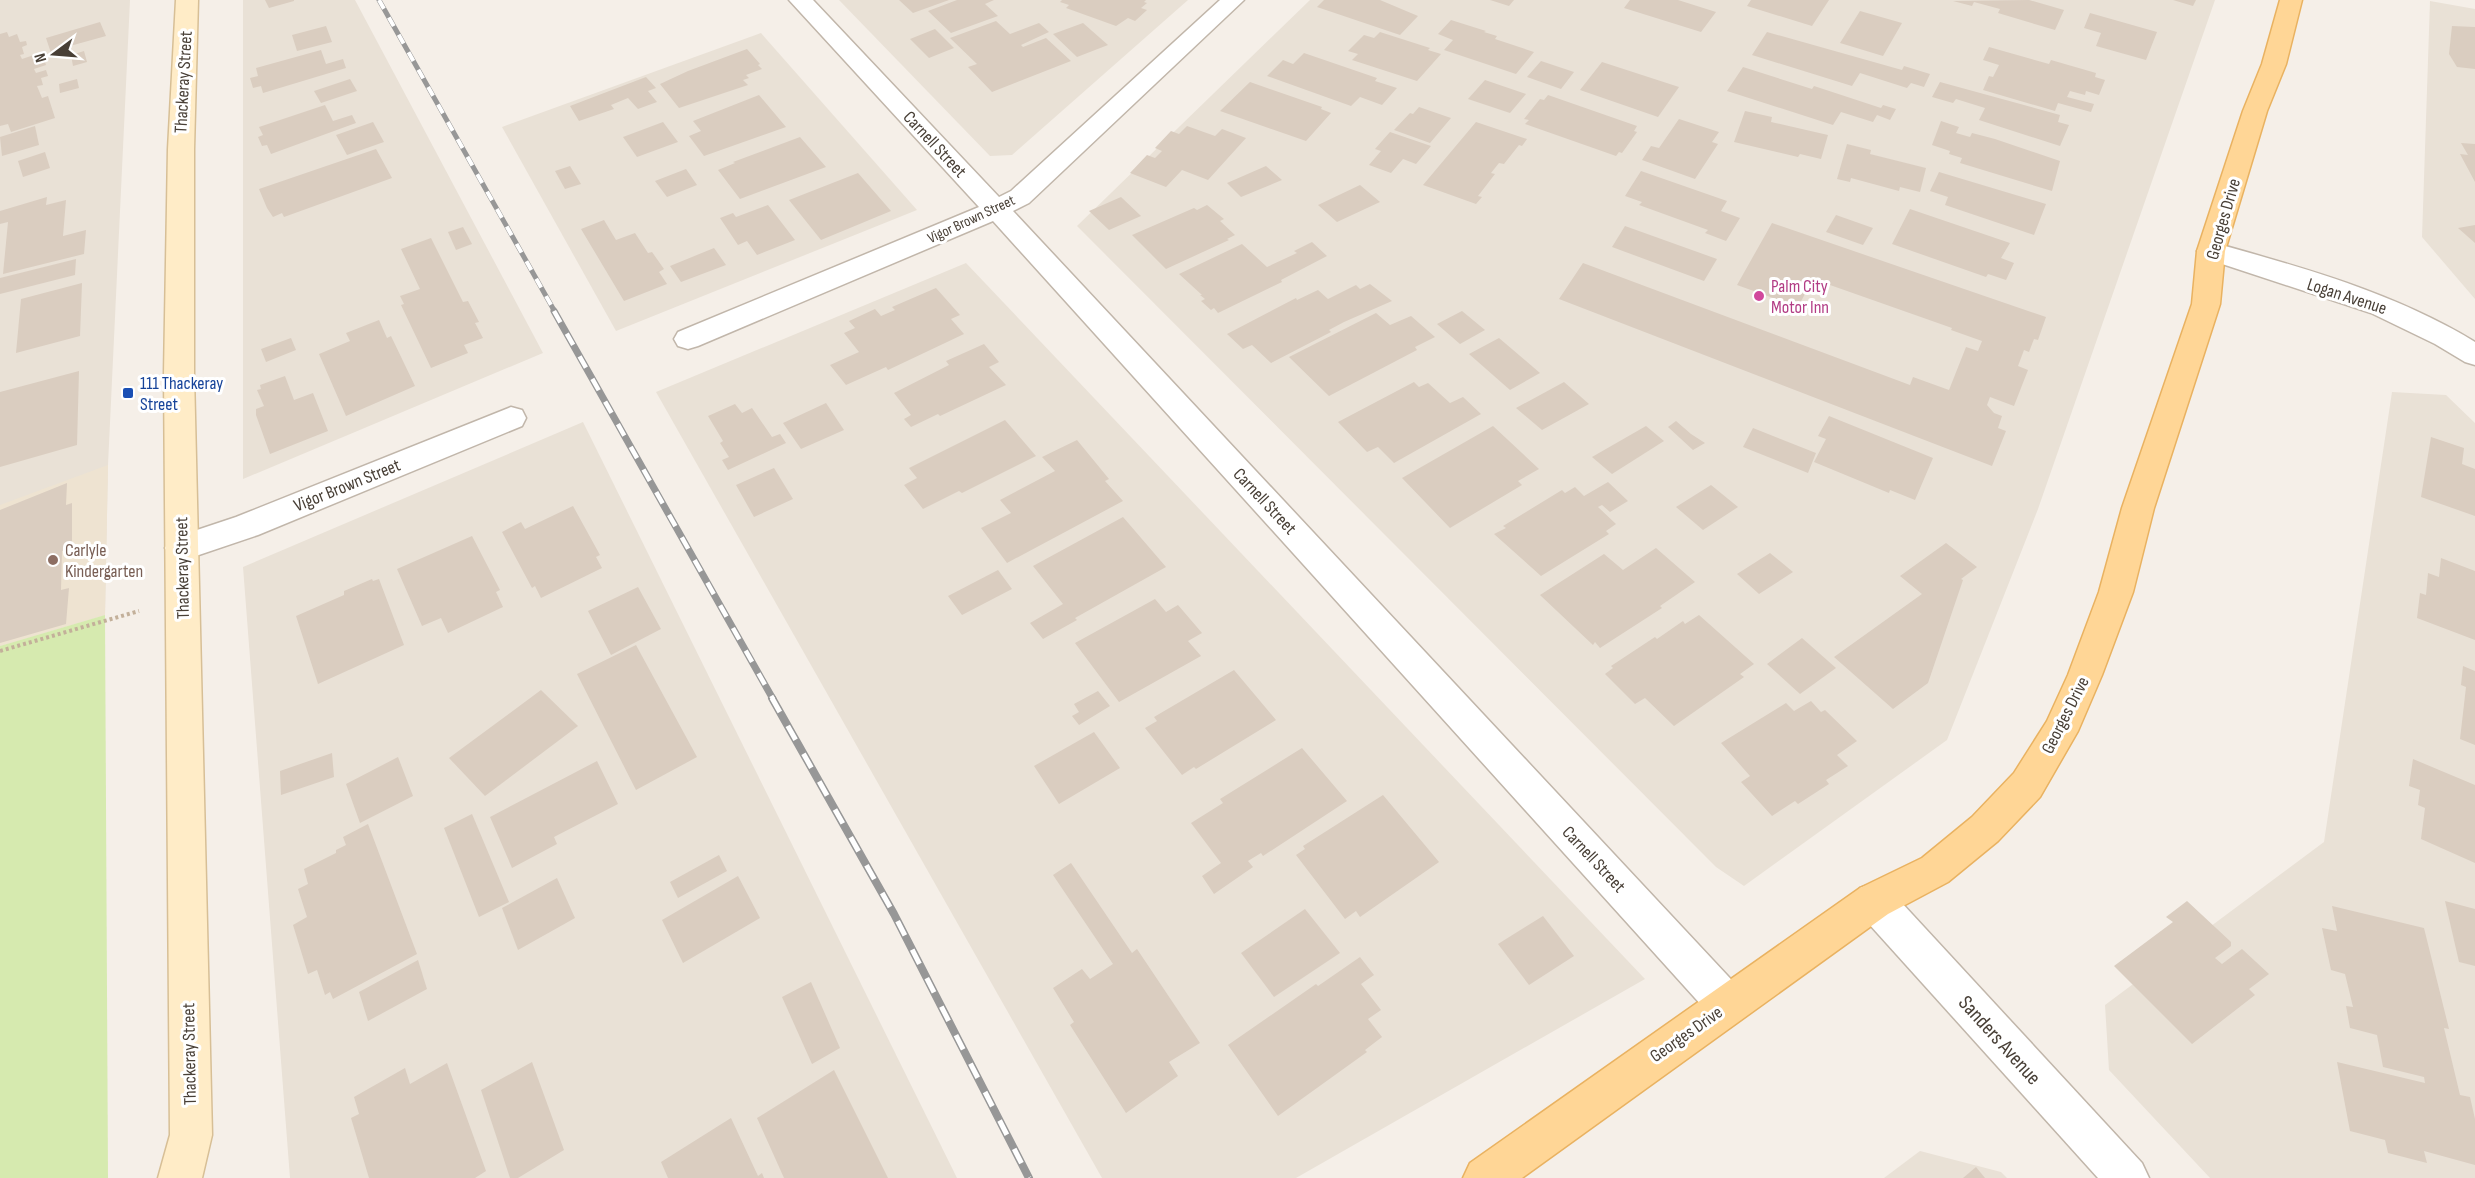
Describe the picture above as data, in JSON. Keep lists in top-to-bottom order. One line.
{"streets":{"main road":["Thackeray Street","Georges Drive"],"street":["Carnell Street","Vigor Brown Street","Logan Avenue","Sanders Avenue"]},"crossings":[["Thackeray Street","Vigor Brown Street"],["Carnell Street","Vigor Brown Street"],["Carnell Street","Georges Drive"],["Georges Drive","Logan Avenue"],["Georges Drive","Sanders Avenue"]],"places":{"other":["Palm City Motor Inn","Carlyle Kindergarten"],"transit":["111 Thackeray Street"]},"north":"left"}
